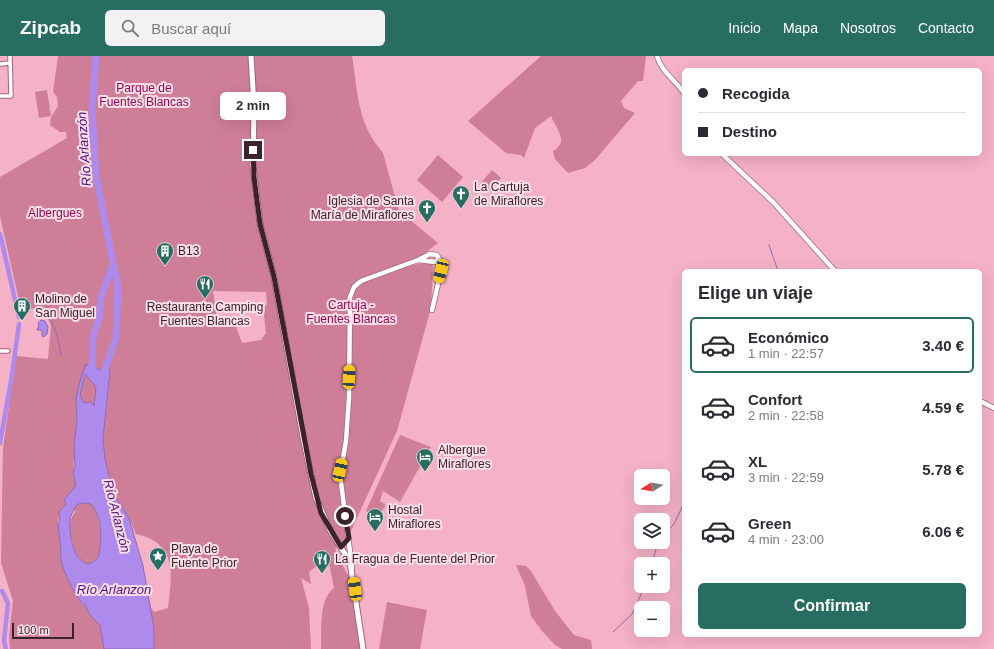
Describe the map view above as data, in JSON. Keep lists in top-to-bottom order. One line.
{"water":["Río Arlanzón","Río Arlanzon"],"parks":["Parque de Fuentes Blancas","Albergues","Cartuja - Fuentes Blancas"],"places":{"church":["La Cartuja de Miraflores","Iglesia de Santa María de Miraflores"],"building":["B13","Molino de San Miguel"],"restaurant":["Restaurante Camping Fuentes Blancas","La Fragua de Fuente del Prior"],"hotel":["Albergue Miraflores","Hostal Miraflores"],"place":["Playa de Fuente Prior"]},"scale_bar":"100 m","north":"left","page":{"header":"Zipcab","search":"Buscar aquí","nav":["Inicio","Mapa","Nosotros","Contacto"],"banner":["Recogida","Destino"],"bubble":"2 min","heading":"Elige un viaje","list":[{"name":"Económico","note":"1 min · 22:57","value":"3.40 €"},{"name":"Confort","note":"2 min · 22:58","value":"4.59 €"},{"name":"XL","note":"3 min · 22:59","value":"5.78 €"},{"name":"Green","note":"4 min · 23:00","value":"6.06 €"}],"map_buttons":["+","−"],"buttons":"Confirmar","scale":"100 m"}}
